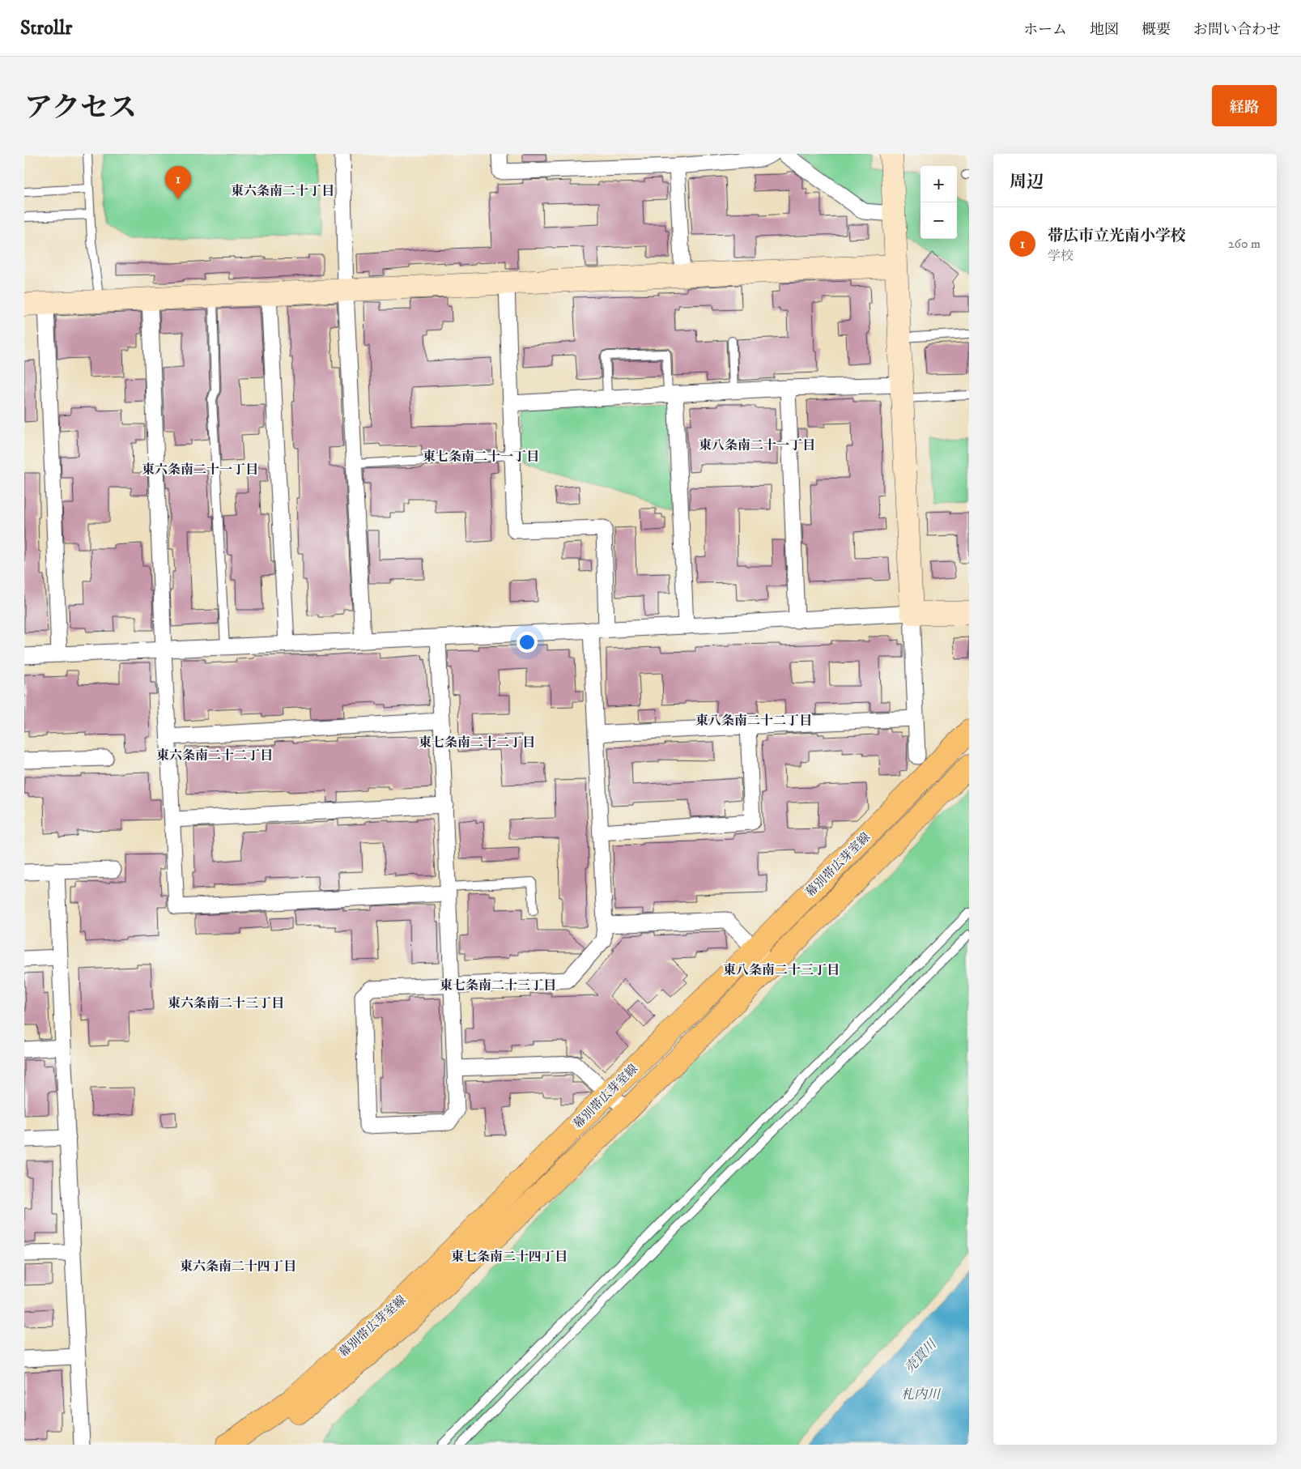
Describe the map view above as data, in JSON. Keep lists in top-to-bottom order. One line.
{"streets":{"main road":["幕別帯広芽室線"]},"districts":["東六条南二十丁目","東八条南二十一丁目","東七条南二十一丁目","東六条南二十一丁目","東八条南二十二丁目","東七条南二十二丁目","東六条南二十二丁目","東八条南二十三丁目","東七条南二十三丁目","東六条南二十三丁目","東七条南二十四丁目","東六条南二十四丁目"],"water":["売買川","札内川"],"page":{"header":"Strollr","nav":["ホーム","地図","概要","お問い合わせ"],"title":"アクセス","buttons":"経路","heading":"周辺","map_buttons":["+","−"],"pins":"1","list":[{"mark":"1","name":"帯広市立光南小学校","note":"学校","value":"260 m"}]}}
